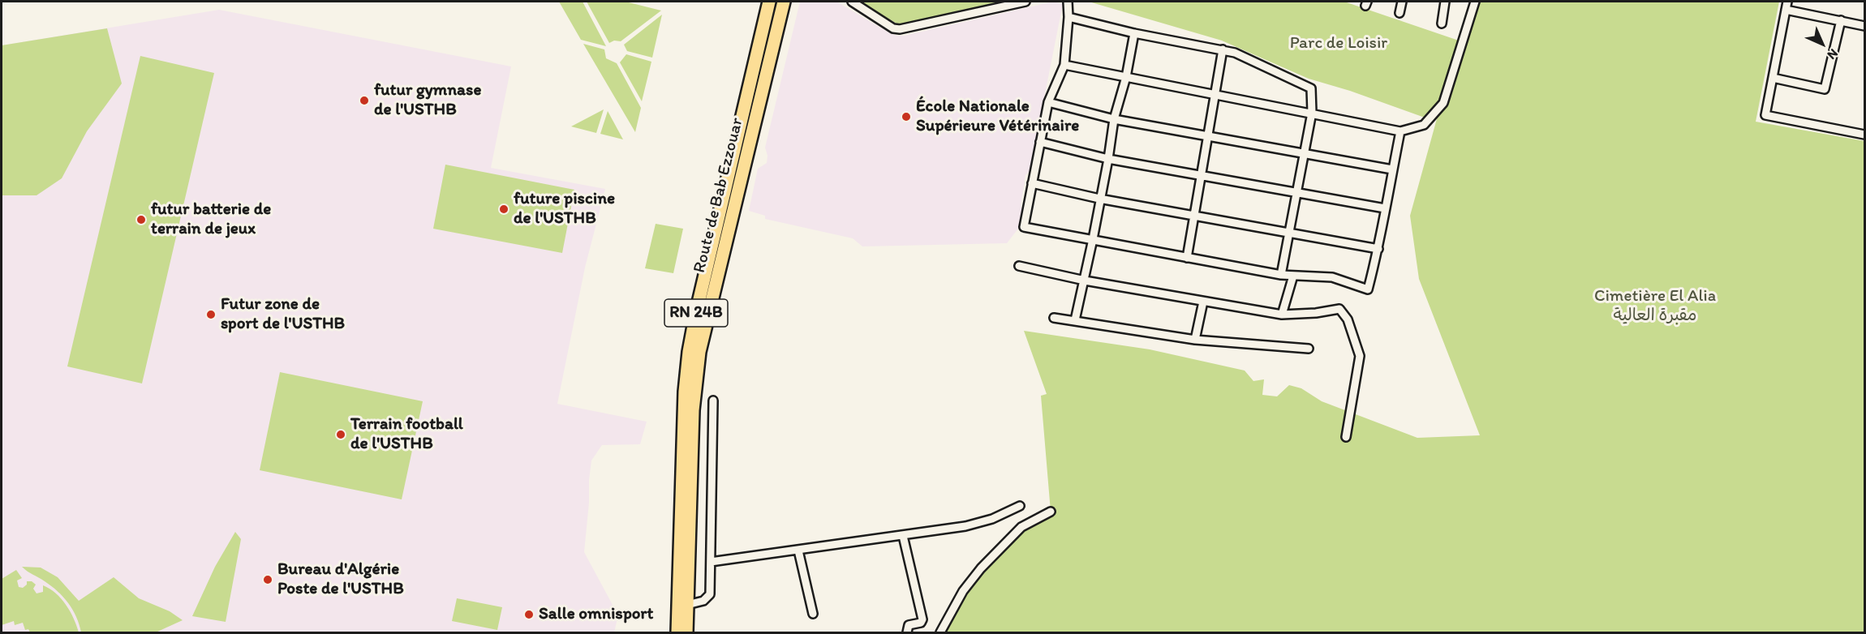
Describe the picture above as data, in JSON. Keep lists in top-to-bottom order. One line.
{"streets":{"main road":["Route de Bab Ezzouar","RN 24B"]},"parks":["Parc de Loisir","Cimetière El Alia مقبرة العالية"],"places":["futur gymnase de l'USTHB","École Nationale Supérieure Vétérinaire","future piscine de l'USTHB","futur batterie de terrain de jeux","Futur zone de sport de l'USTHB","Terrain football de l'USTHB","Bureau d'Algérie Poste de l'USTHB","Salle omnisport"],"north":"bottom right"}
